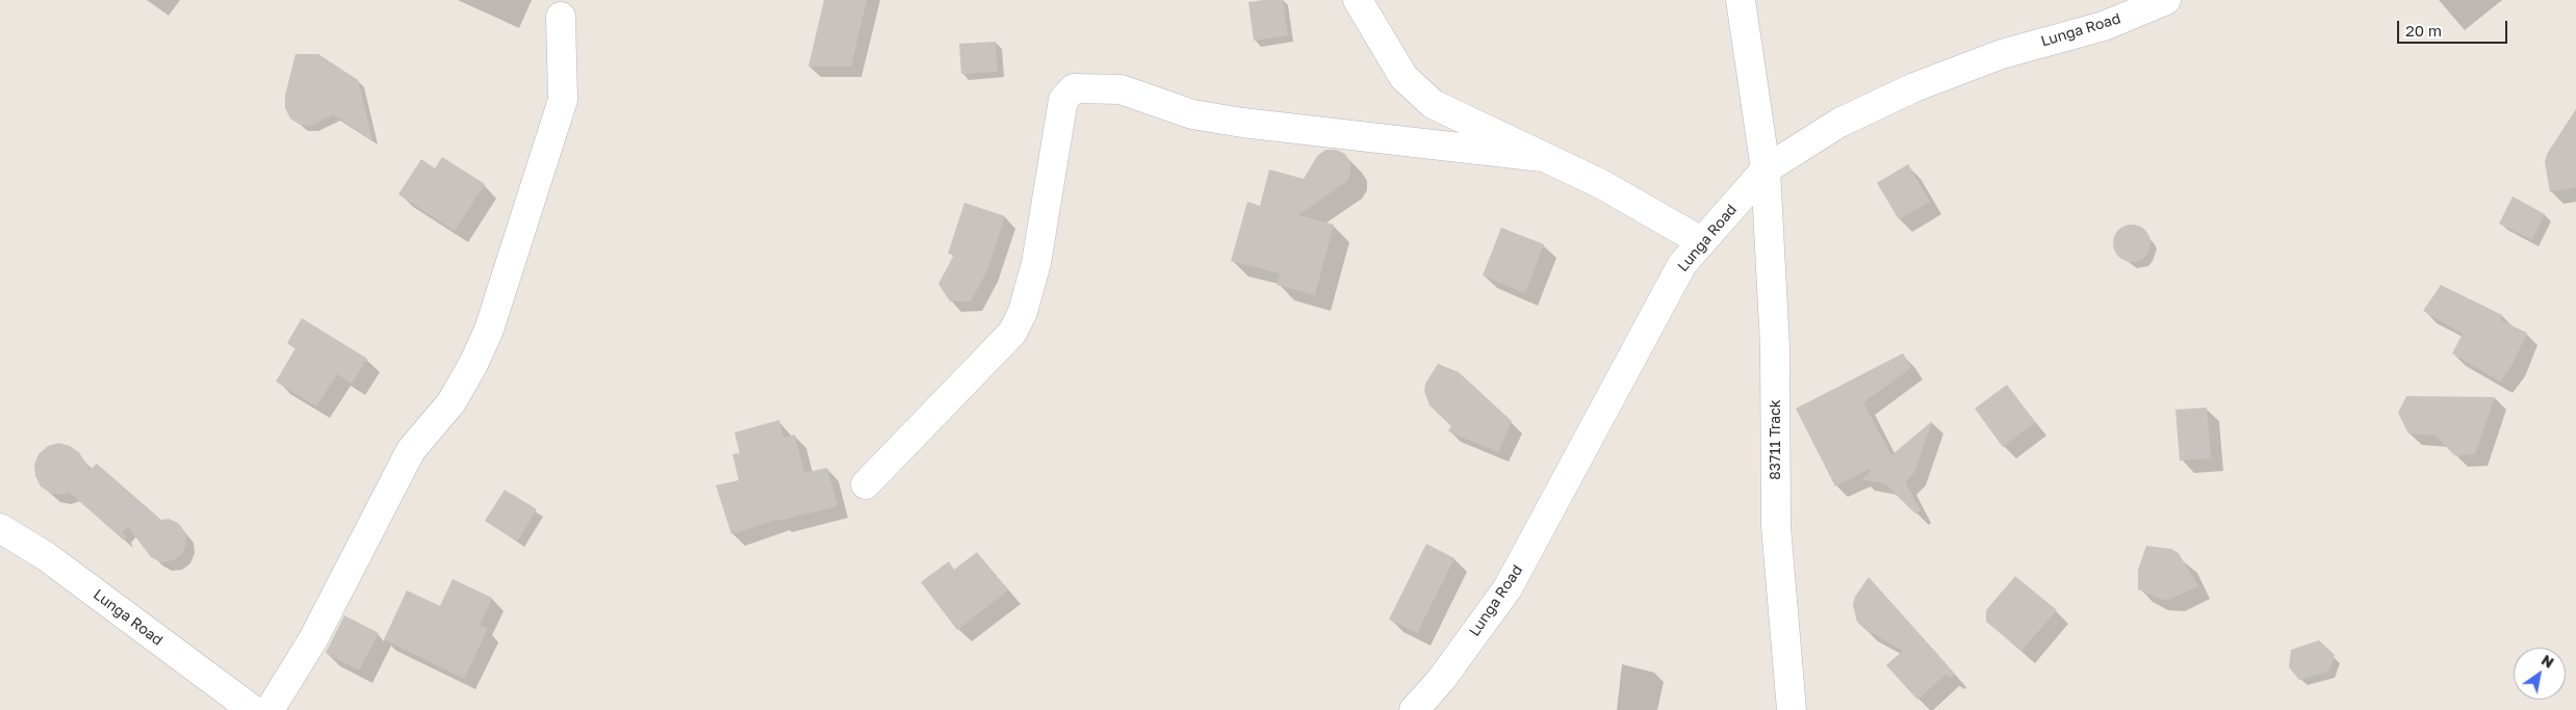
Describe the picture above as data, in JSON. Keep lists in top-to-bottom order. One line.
{"streets":{"street":["Lunga Road","83711 Track"]},"crossings":[["Lunga Road","83711 Track"]],"scale_bar":"20 m","north":"top right"}
